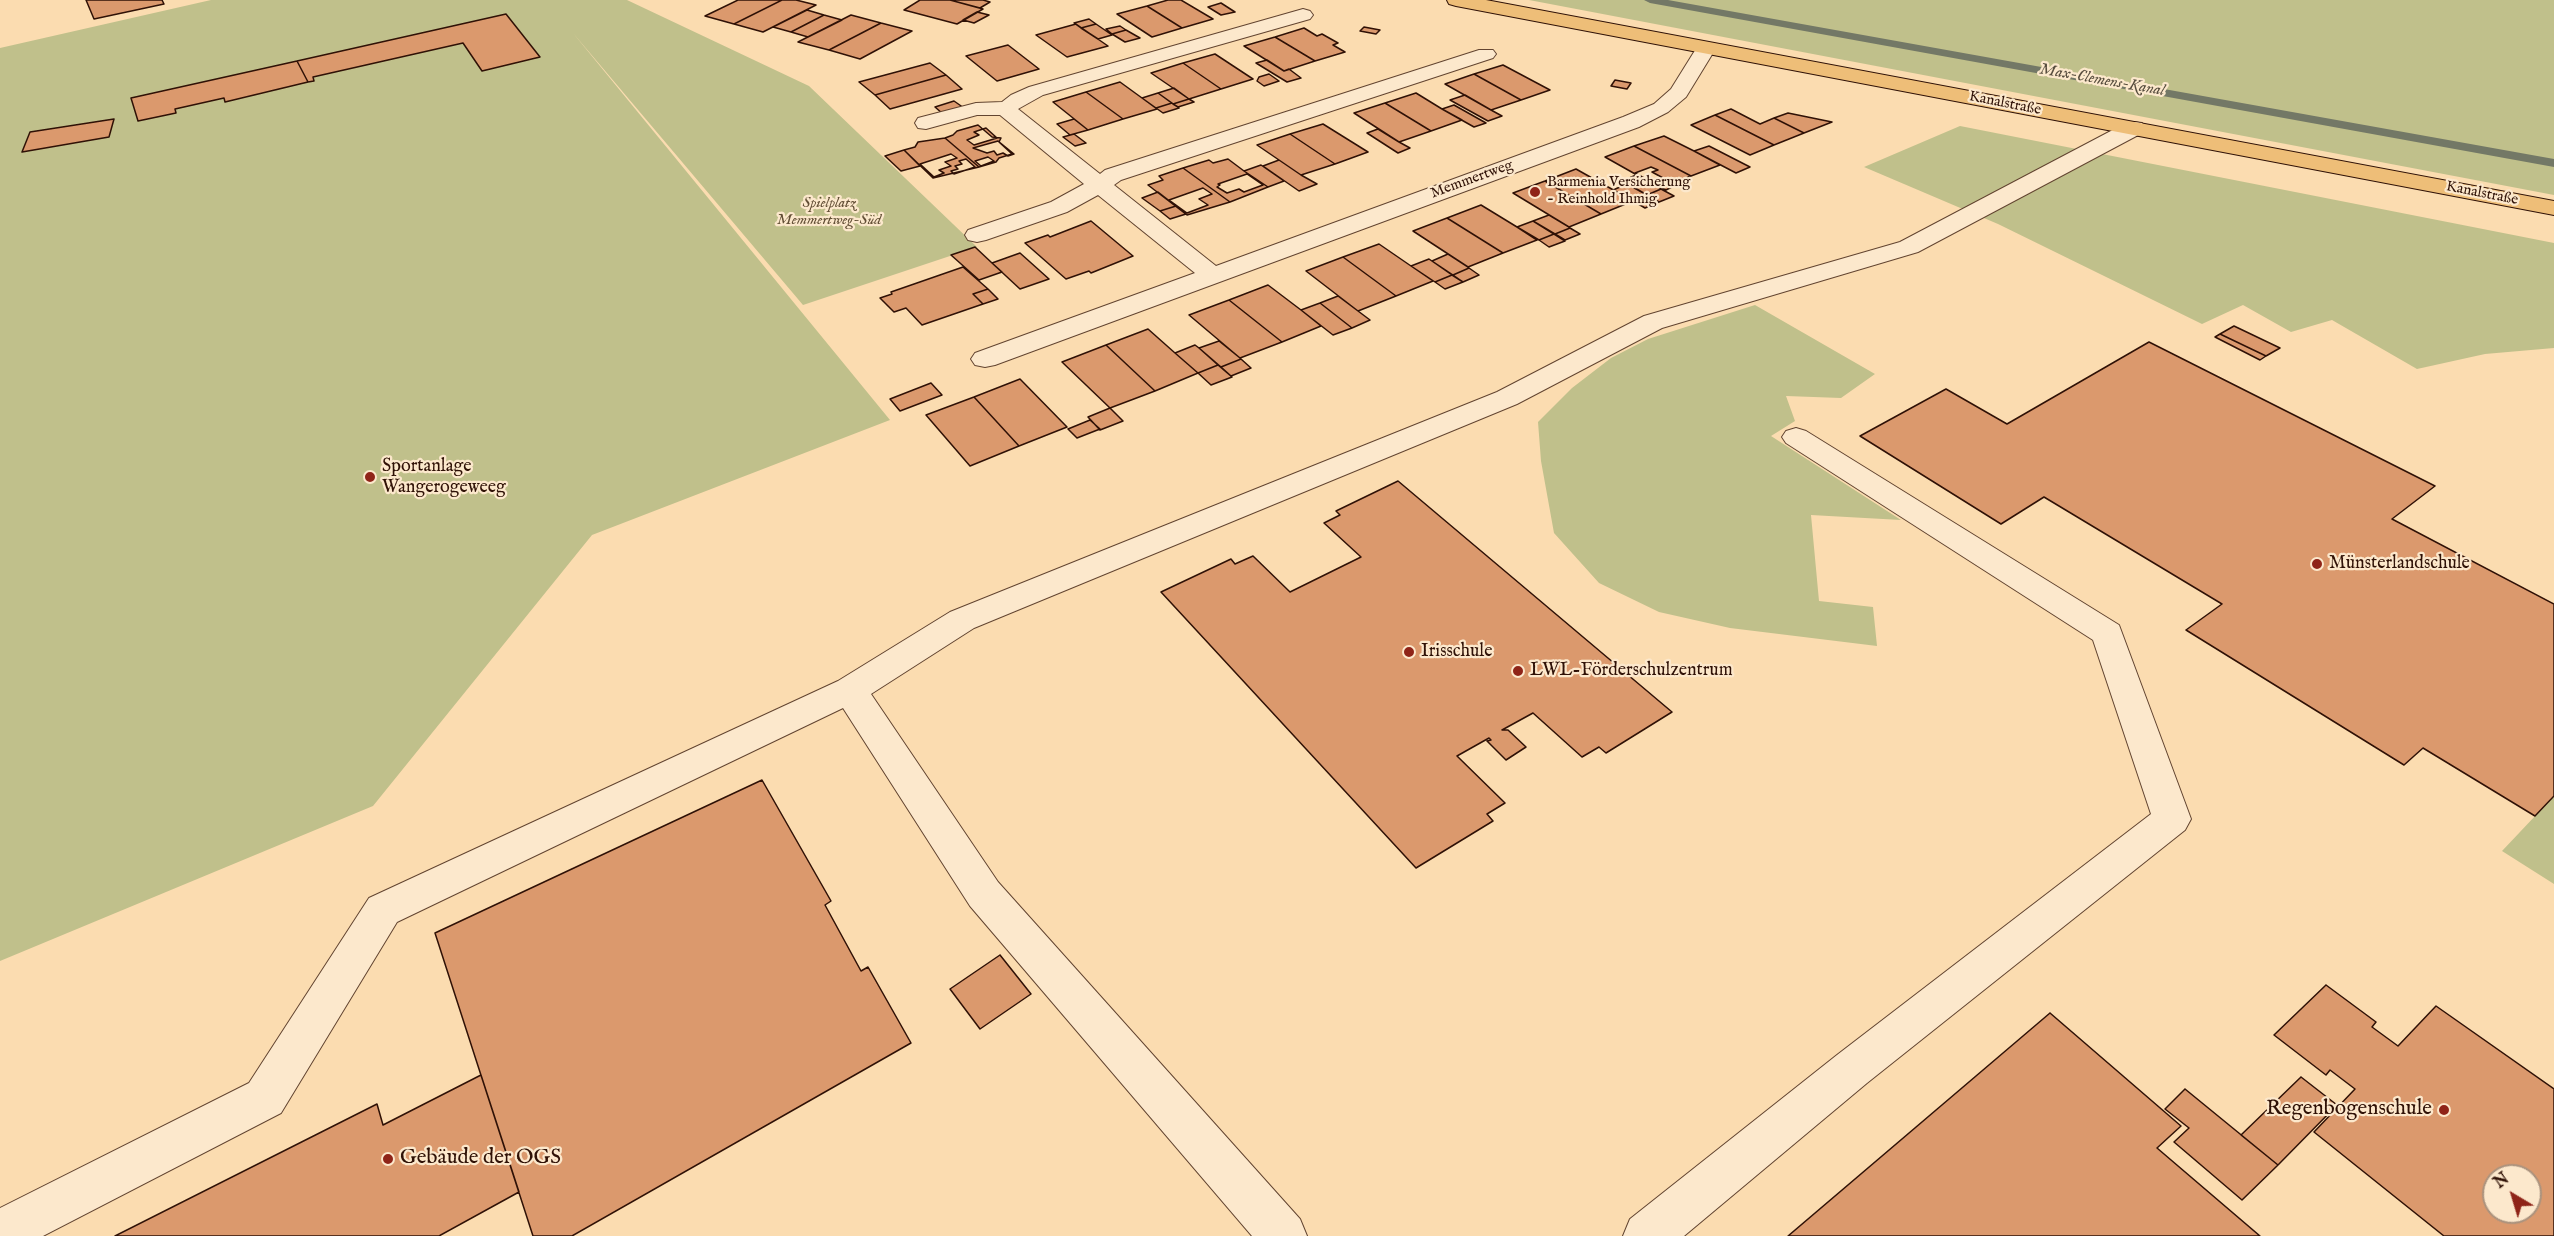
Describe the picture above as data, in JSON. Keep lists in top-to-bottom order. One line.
{"streets":{"main road":["Kanalstraße"],"street":["Memmertweg"]},"crossings":[["Kanalstraße","Memmertweg"]],"water":["Max-Clemens-Kanal"],"parks":["Spielplatz Memmertweg-Süd"],"places":["Barmenia Versicherung - Reinhold Ihmig","Sportanlage Wangerogeweeg","Münsterlandschule","Irisschule","LWL-Förderschulzentrum","Regenbogenschule","Gebäude der OGS"],"north":"top left"}
